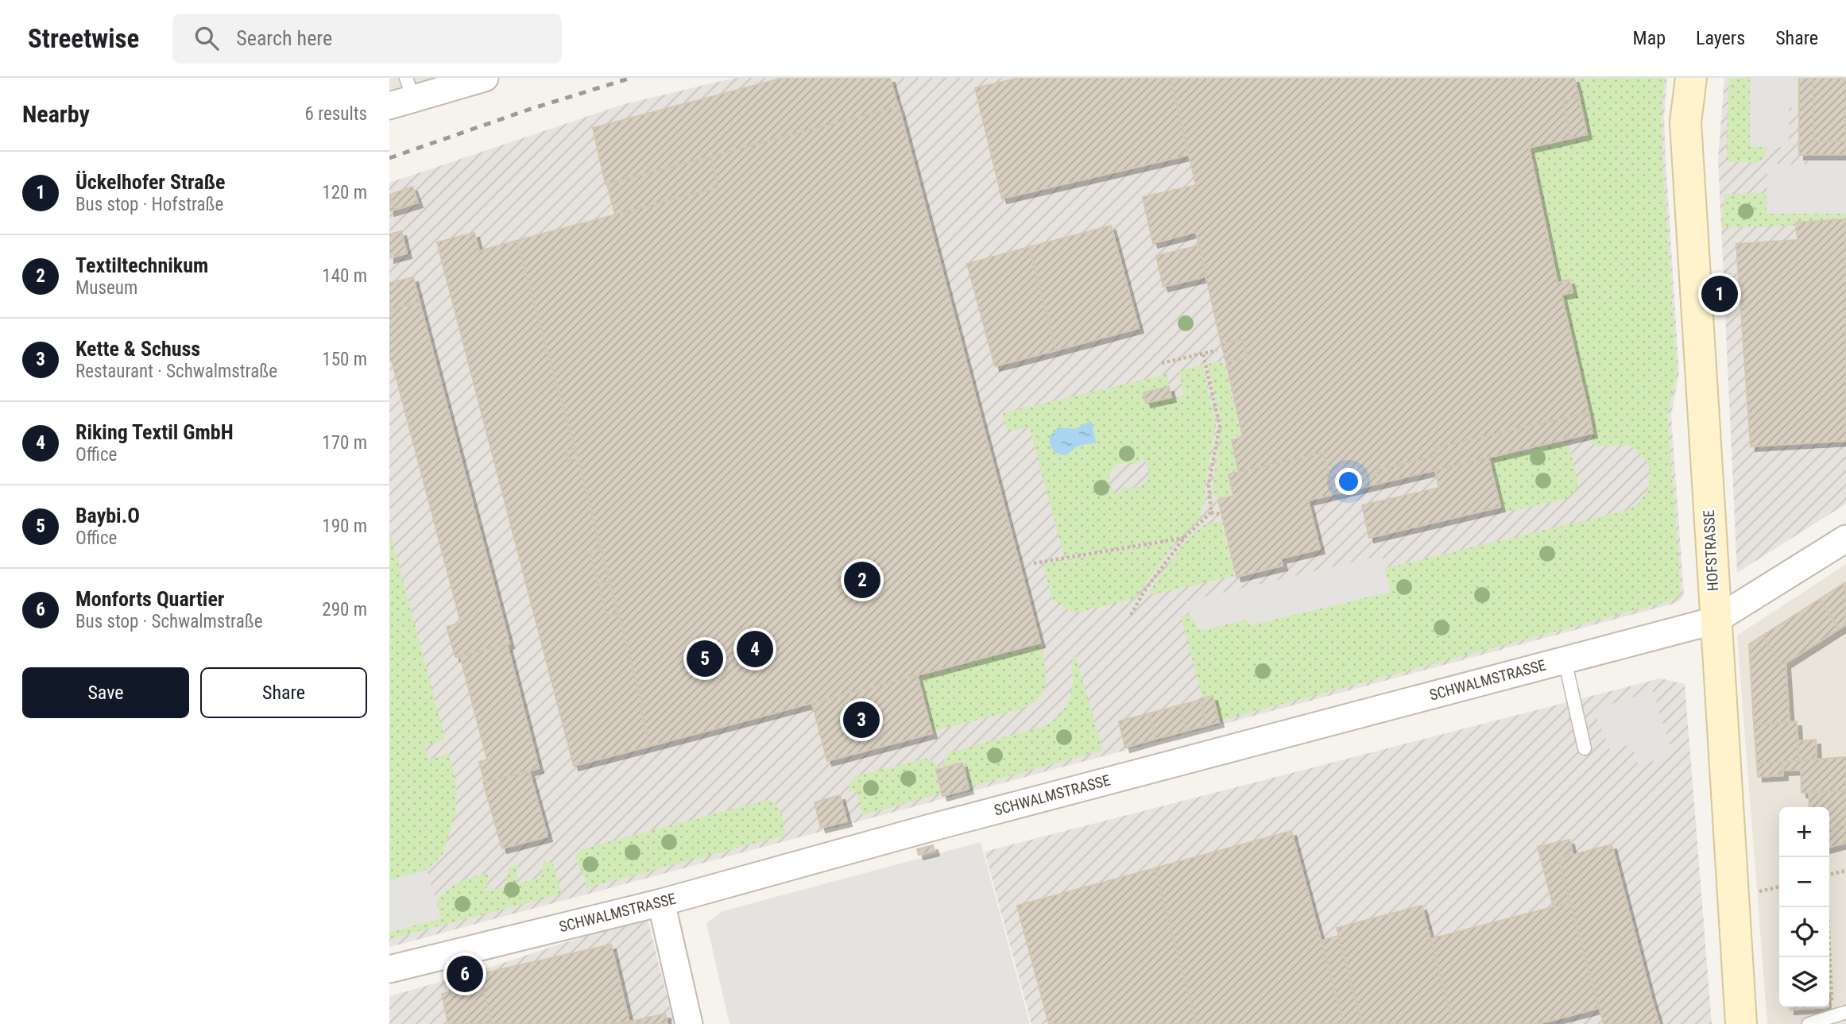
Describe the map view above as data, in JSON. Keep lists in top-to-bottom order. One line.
{"streets":{"street":["HOFSTRASSE","SCHWALMSTRASSE"]},"crossings":[["HOFSTRASSE","SCHWALMSTRASSE"]],"page":{"header":"Streetwise","search":"Search here","nav":["Map","Layers","Share"],"heading":["Nearby","6 results"],"list":[{"mark":"1","name":"Ückelhofer Straße","note":"Bus stop · Hofstraße","value":"120 m"},{"mark":"2","name":"Textiltechnikum","note":"Museum","value":"140 m"},{"mark":"3","name":"Kette & Schuss","note":"Restaurant · Schwalmstraße","value":"150 m"},{"mark":"4","name":"Riking Textil GmbH","note":"Office","value":"170 m"},{"mark":"5","name":"Baybi.O","note":"Office","value":"190 m"},{"mark":"6","name":"Monforts Quartier","note":"Bus stop · Schwalmstraße","value":"290 m"}],"pins":["1","2","4","5","3","6"],"buttons":["Save","Share"],"map_buttons":["+","−"]}}
